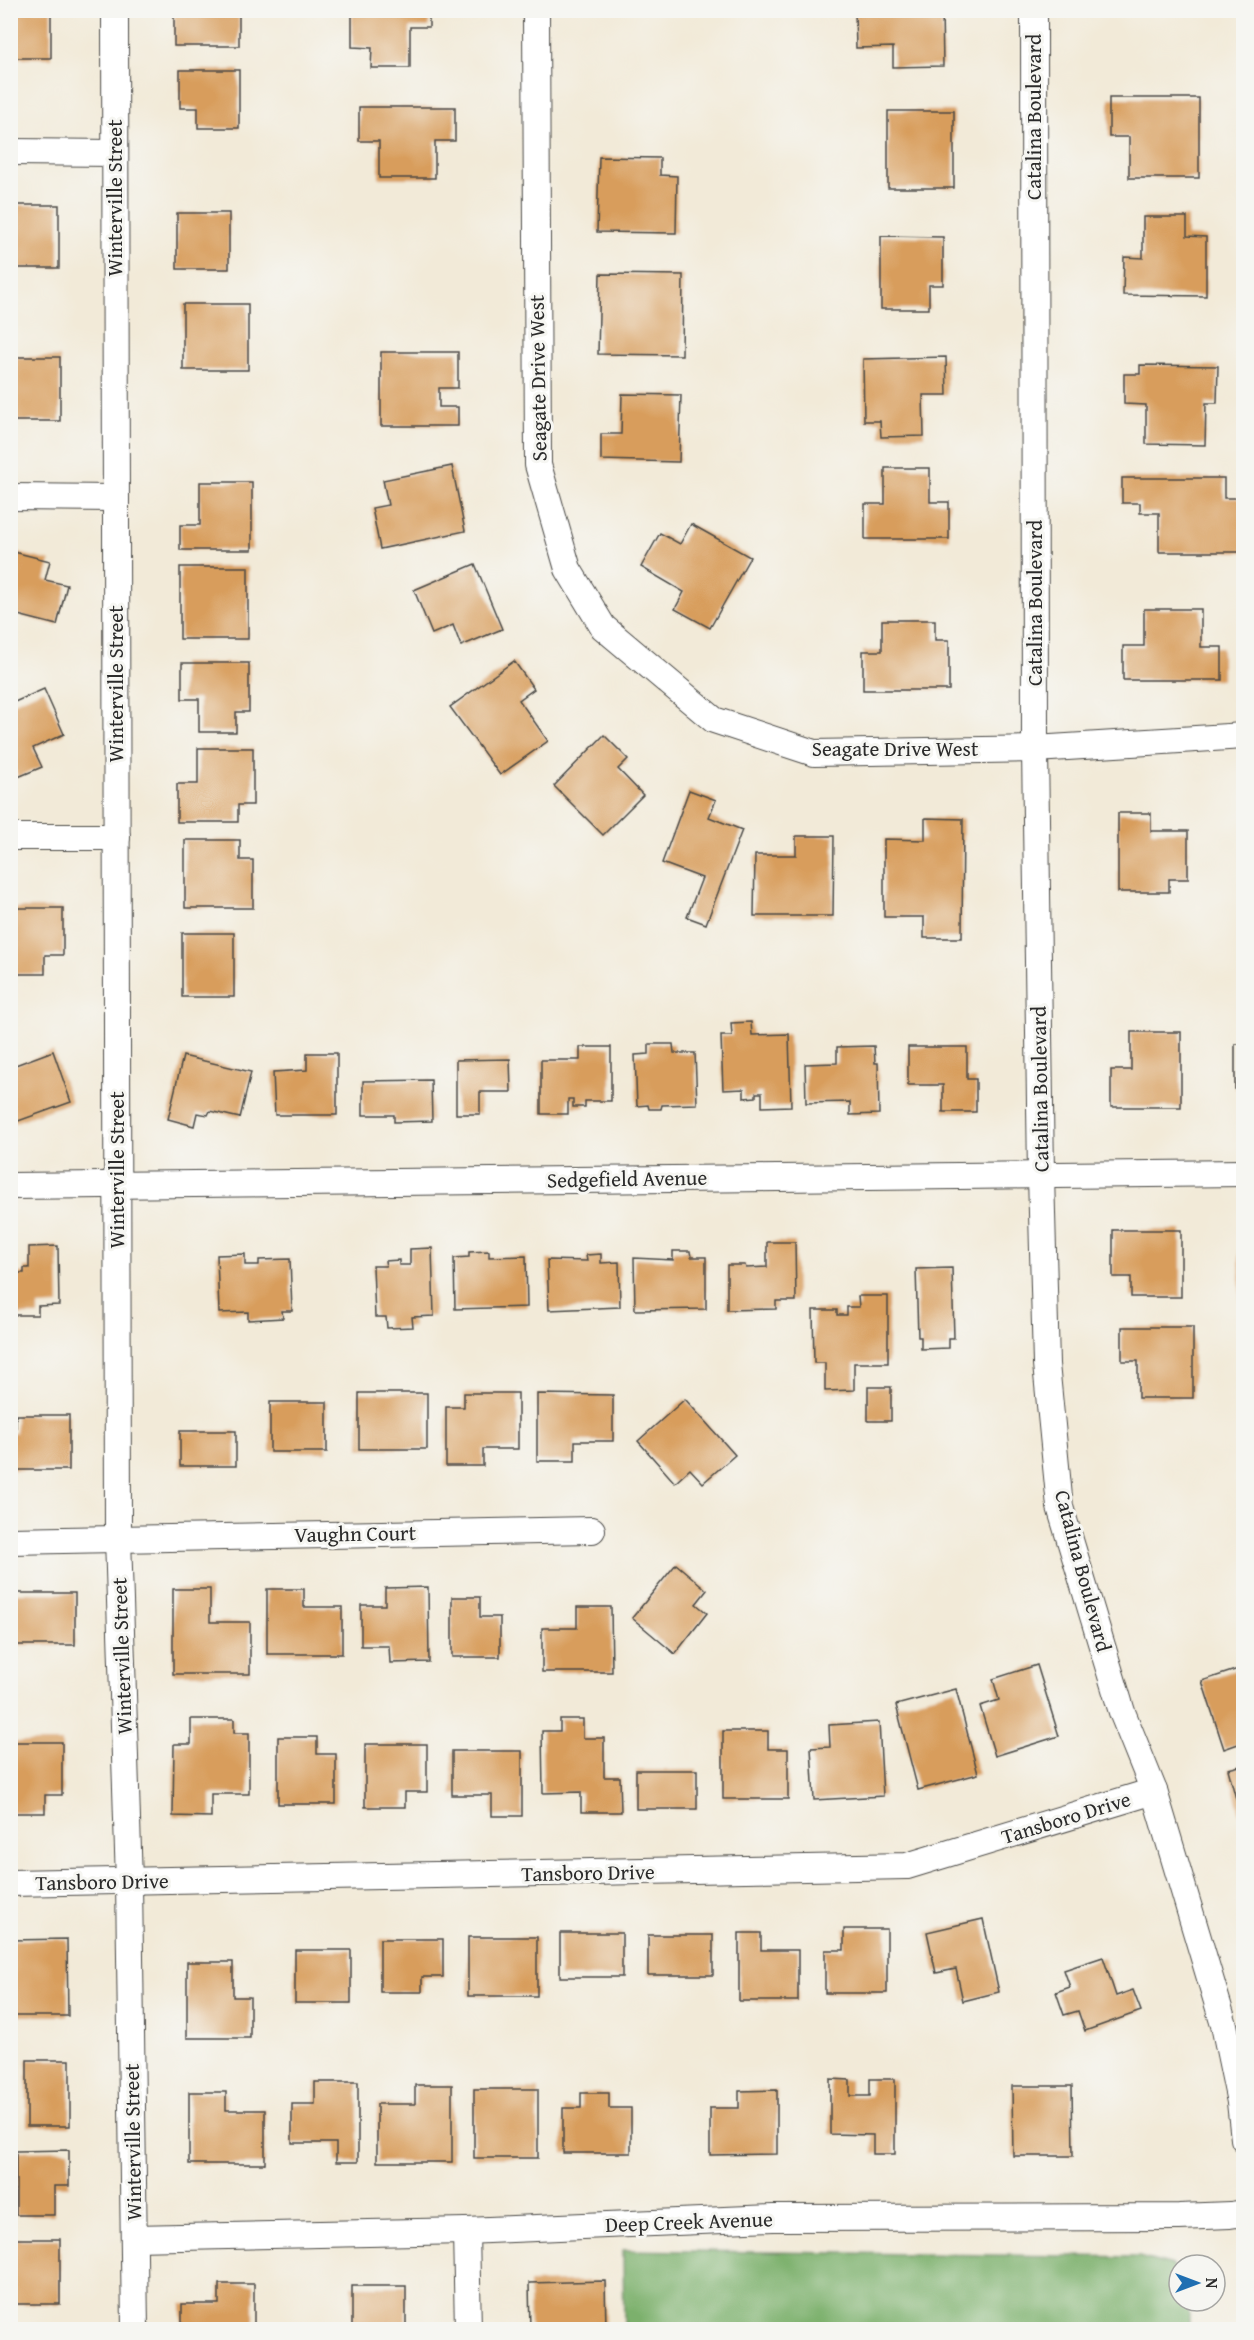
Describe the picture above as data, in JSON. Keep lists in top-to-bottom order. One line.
{"streets":{"street":["Catalina Boulevard","Winterville Street","Seagate Drive West","Sedgefield Avenue","Vaughn Court","Tansboro Drive","Deep Creek Avenue"]},"crossings":[["Catalina Boulevard","Seagate Drive West"],["Catalina Boulevard","Sedgefield Avenue"],["Catalina Boulevard","Tansboro Drive"],["Winterville Street","Sedgefield Avenue"],["Winterville Street","Vaughn Court"],["Winterville Street","Tansboro Drive"],["Winterville Street","Deep Creek Avenue"]],"north":"right"}
